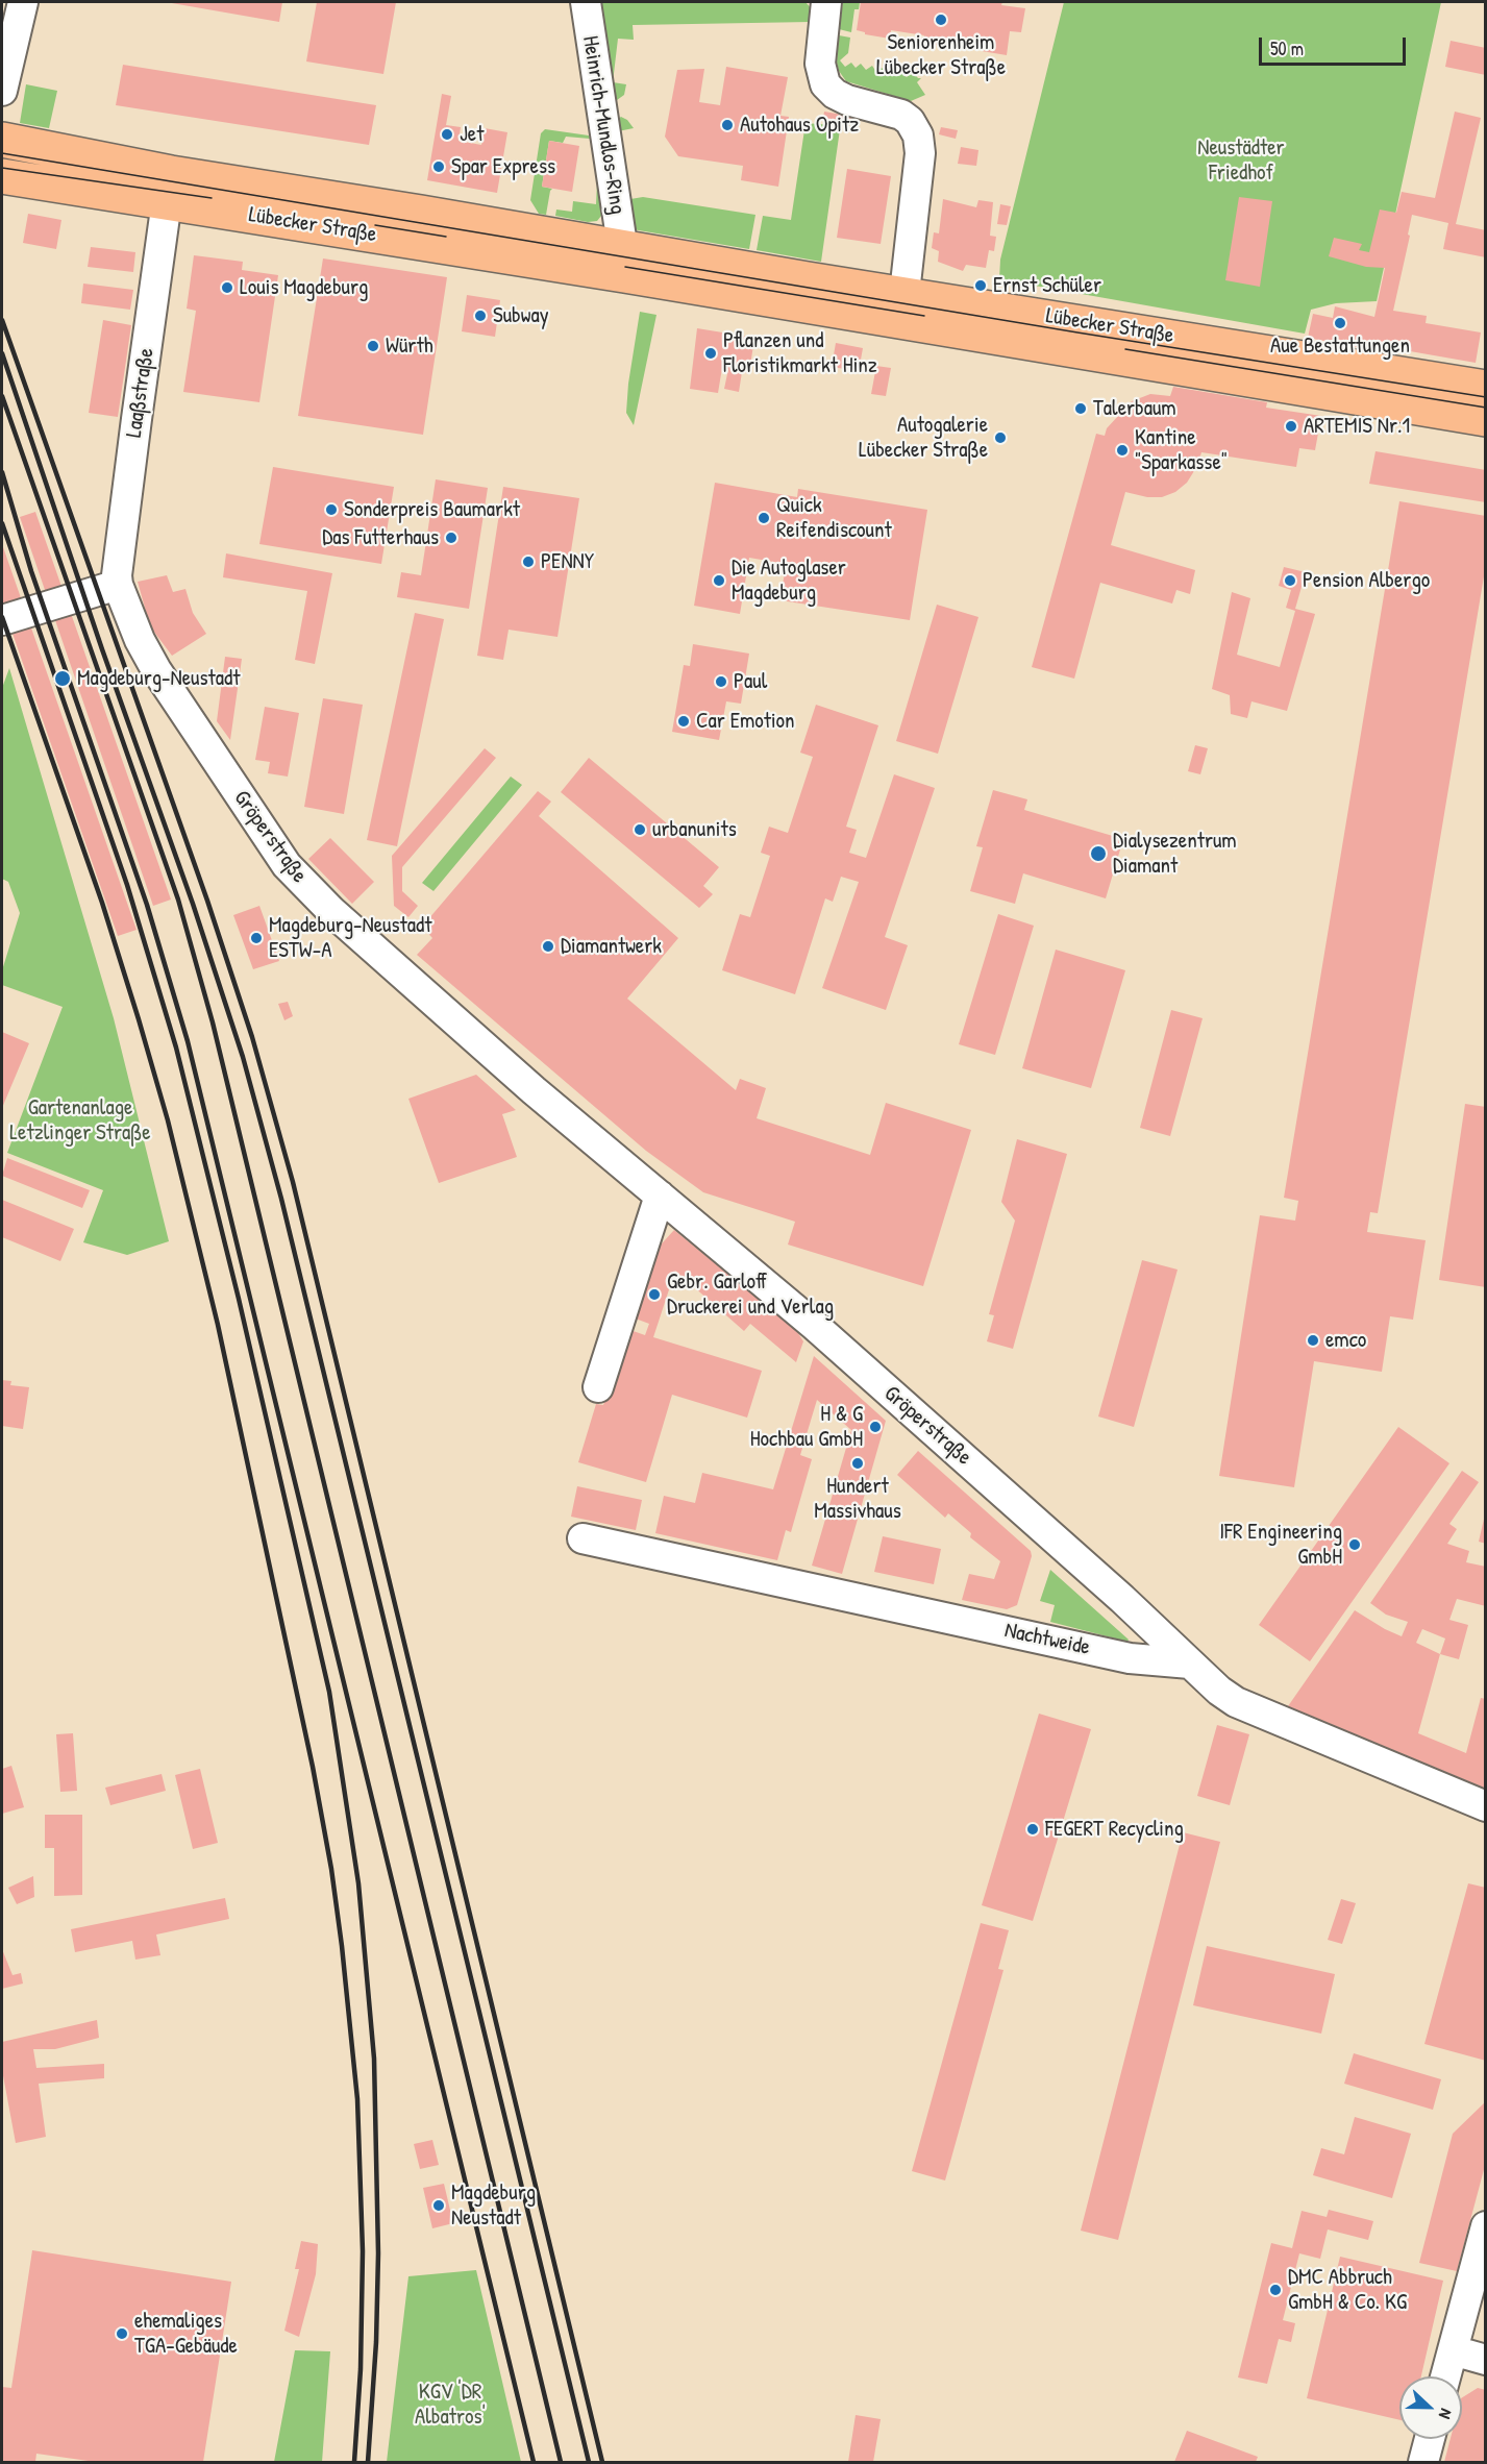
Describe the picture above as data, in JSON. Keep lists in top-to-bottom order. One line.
{"streets":{"main road":["Lübecker Straße"],"street":["Heinrich-Mundlos-Ring","Laaßstraße","Gröperstraße","Nachtweide"]},"crossings":[["Heinrich-Mundlos-Ring","Lübecker Straße"],["Lübecker Straße","Laaßstraße"],["Laaßstraße","Gröperstraße"],["Gröperstraße","Nachtweide"]],"parks":["Neustädter Friedhof","Gartenanlage Letzlinger Straße","KGV 'DR Albatros'"],"places":["Seniorenheim Lübecker Straße","Autohaus Opitz","Jet","Spar Express","Ernst Schüler","Louis Magdeburg","Subway","Aue Bestattungen","Würth","Pflanzen und Floristikmarkt Hinz","Talerbaum","ARTEMIS Nr.1","Autogalerie Lübecker Straße","Kantine \"Sparkasse\"","Sonderpreis Baumarkt","Quick Reifendiscount","Das Futterhaus","PENNY","Die Autoglaser Magdeburg","Pension Albergo","Magdeburg-Neustadt","Paul","Car Emotion","urbanunits","Dialysezentrum Diamant","Magdeburg-Neustadt ESTW-A","Diamantwerk","Gebr. Garloff Druckerei und Verlag","emco","H & G Hochbau GmbH","Hundert Massivhaus","IFR Engineering GmbH","FEGERT Recycling","Magdeburg Neustadt","DMC Abbruch GmbH & Co. KG","ehemaliges TGA-Gebäude"],"scale_bar":"50 m","north":"right"}
